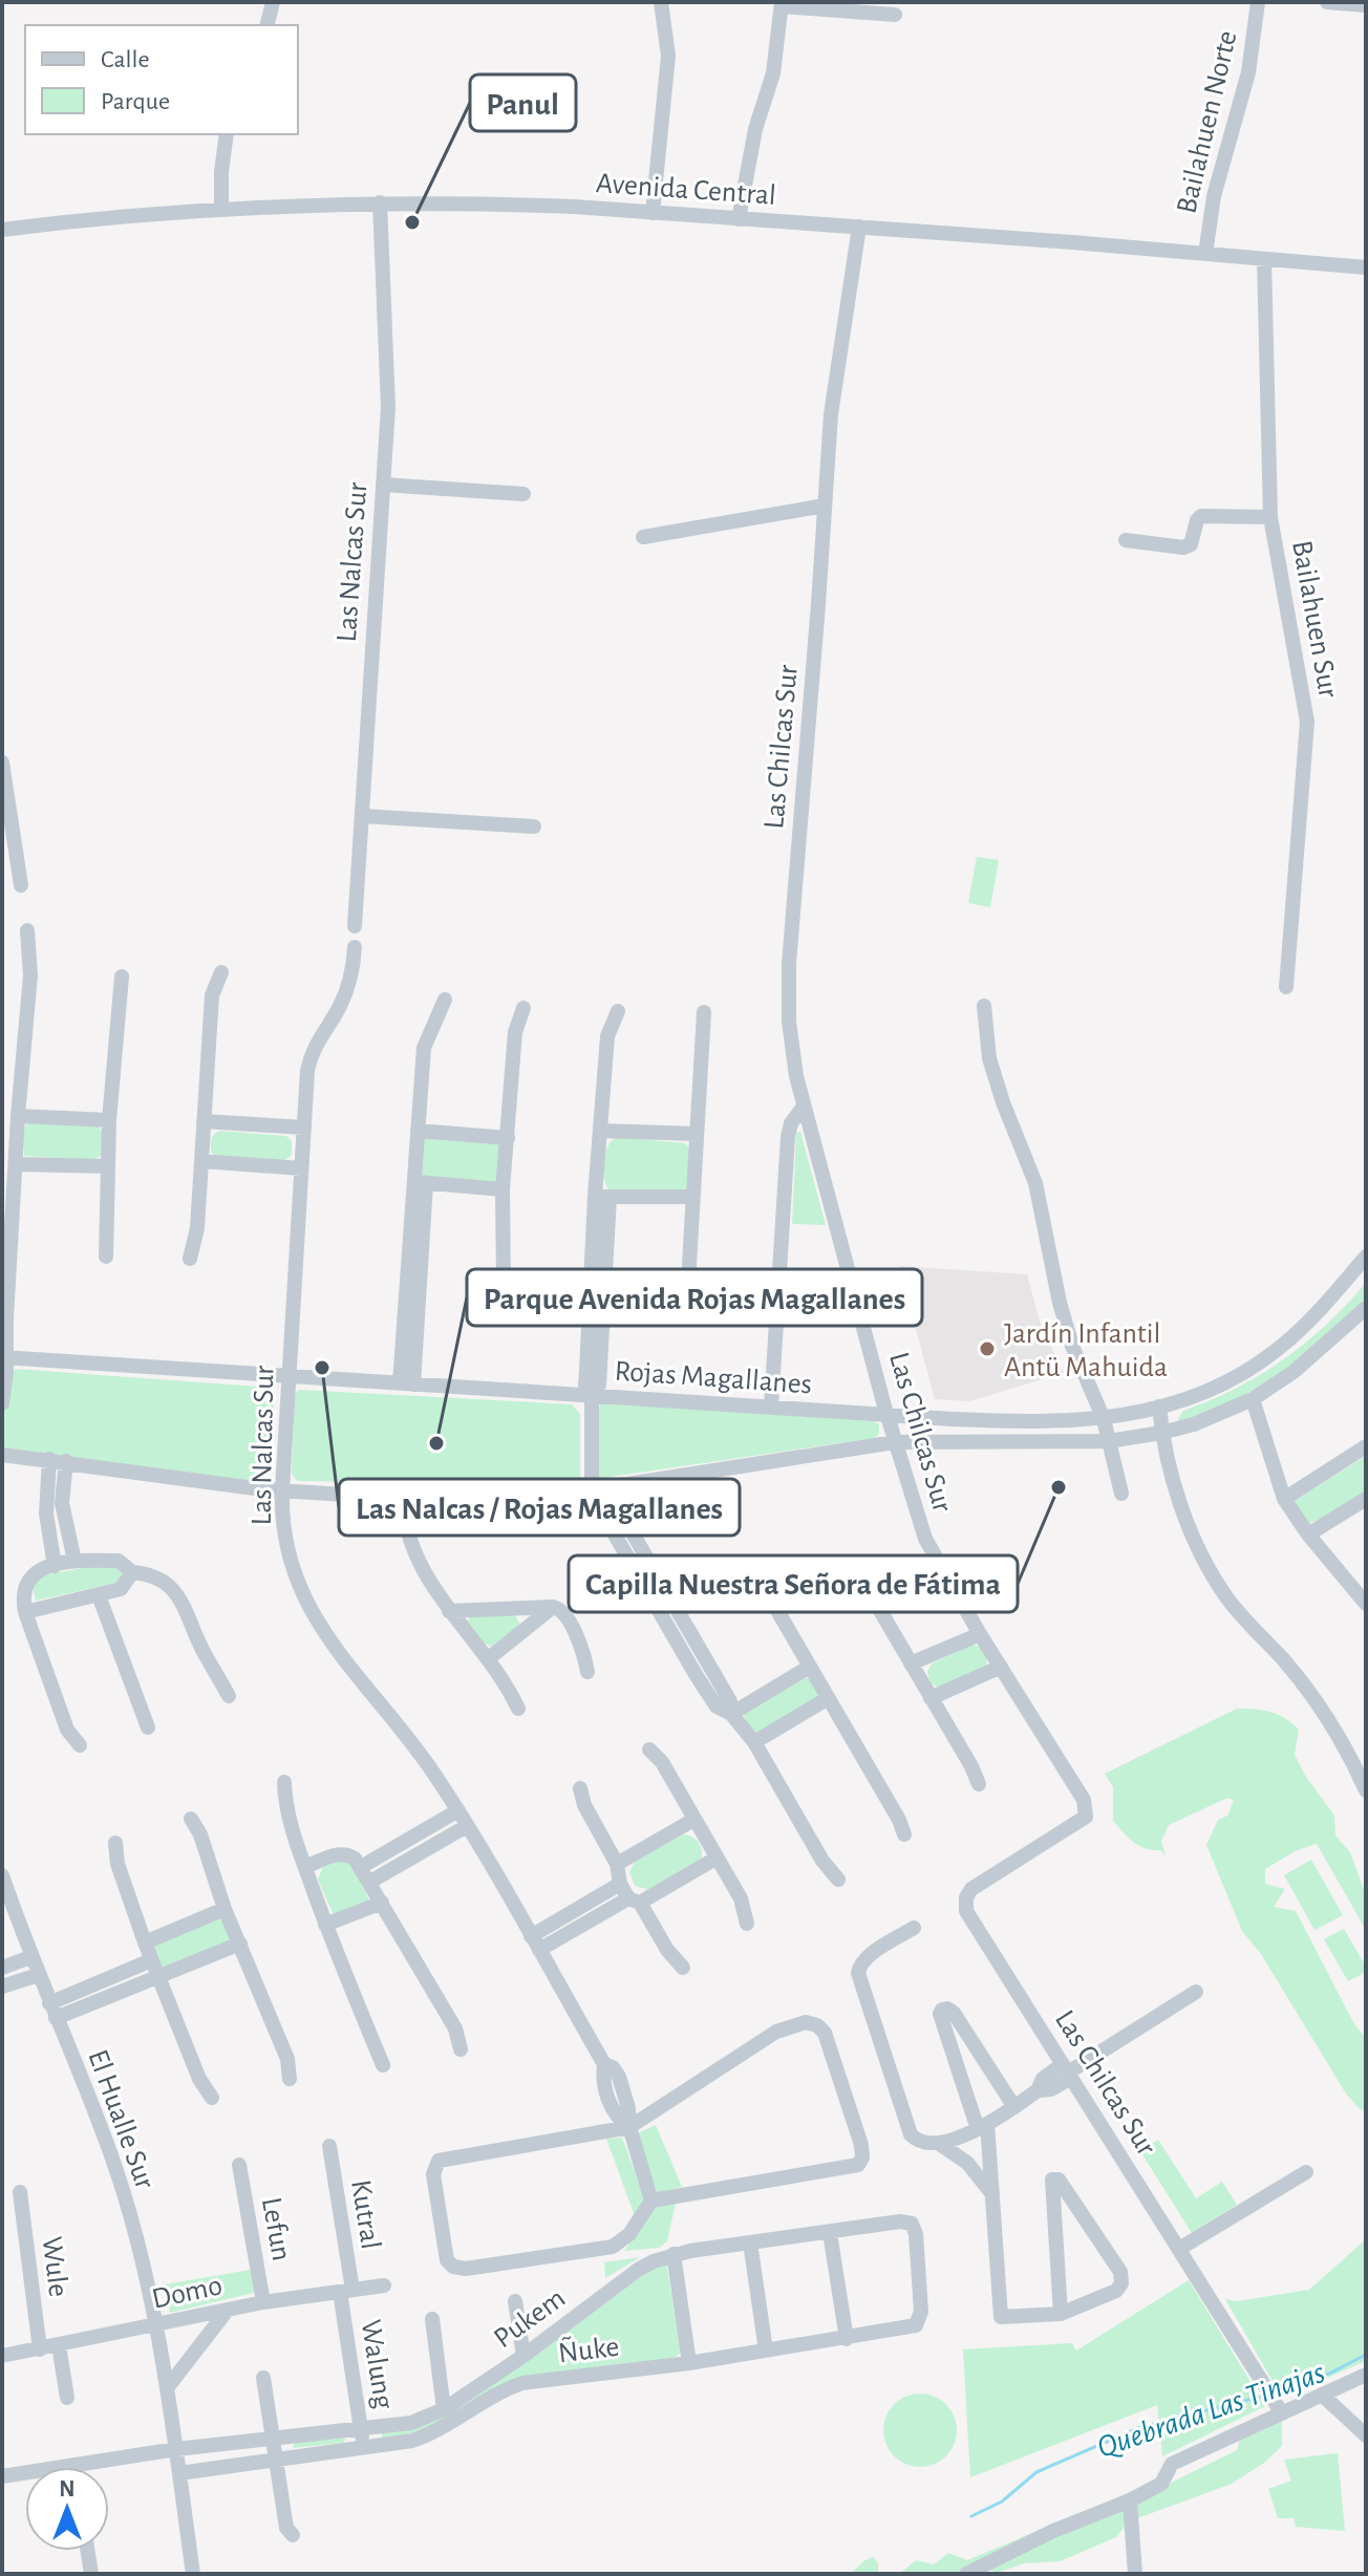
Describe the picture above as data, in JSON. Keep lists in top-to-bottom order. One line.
{"streets":{"street":["Bailahuen Norte","Avenida Central","Las Nalcas Sur","Bailahuen Sur","Las Chilcas Sur","Rojas Magallanes","El Hualle Sur","Kutral","Lefun","Wule","Domo","Pukem","Ñuke","Walung"]},"crossings":[["Bailahuen Norte","Avenida Central"],["Avenida Central","Las Nalcas Sur"],["Avenida Central","Bailahuen Sur"],["Avenida Central","Las Chilcas Sur"],["Las Nalcas Sur","Rojas Magallanes"],["Las Chilcas Sur","Rojas Magallanes"],["El Hualle Sur","Domo"],["El Hualle Sur","Pukem"],["El Hualle Sur","Ñuke"],["Kutral","Domo"],["Kutral","Walung"],["Lefun","Domo"],["Wule","Domo"],["Domo","Walung"],["Pukem","Ñuke"],["Pukem","Walung"],["Ñuke","Walung"]],"water":["Quebrada Las Tinajas"],"places":["Panul","Jardín Infantil Antü Mahuida","Las Nalcas / Rojas Magallanes","Parque Avenida Rojas Magallanes","Capilla Nuestra Señora de Fátima"],"legend":["Calle","Parque"],"north":"top"}
